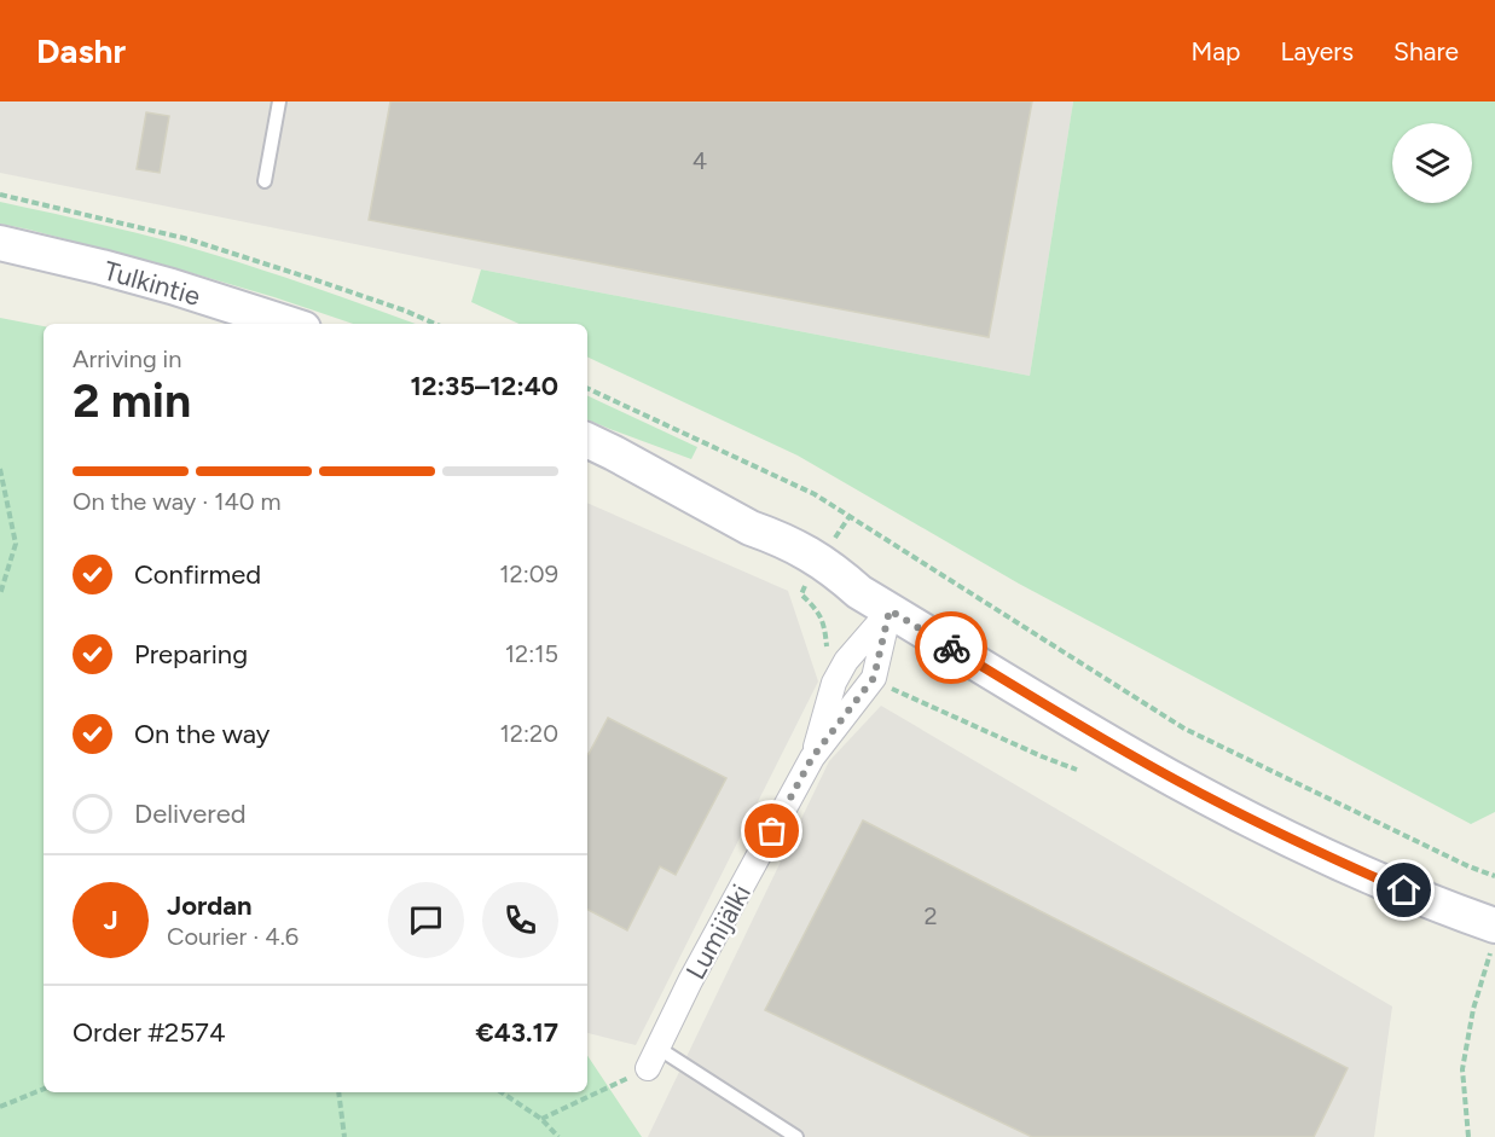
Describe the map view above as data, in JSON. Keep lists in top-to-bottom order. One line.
{"streets":{"main road":["Tulkintie"],"street":["Lumijälki"]},"house_numbers":["4","2"],"page":{"header":"Dashr","nav":["Map","Layers","Share"],"heading":["2 min","Arriving in","12:35–12:40"],"panel":["Jordan","Courier · 4.6","Order #2574","€43.17"],"bar":"On the way · 140 m","list":[["Confirmed","12:09"],["Preparing","12:15"],["On the way","12:20"],"Delivered"],"round":"J"}}
